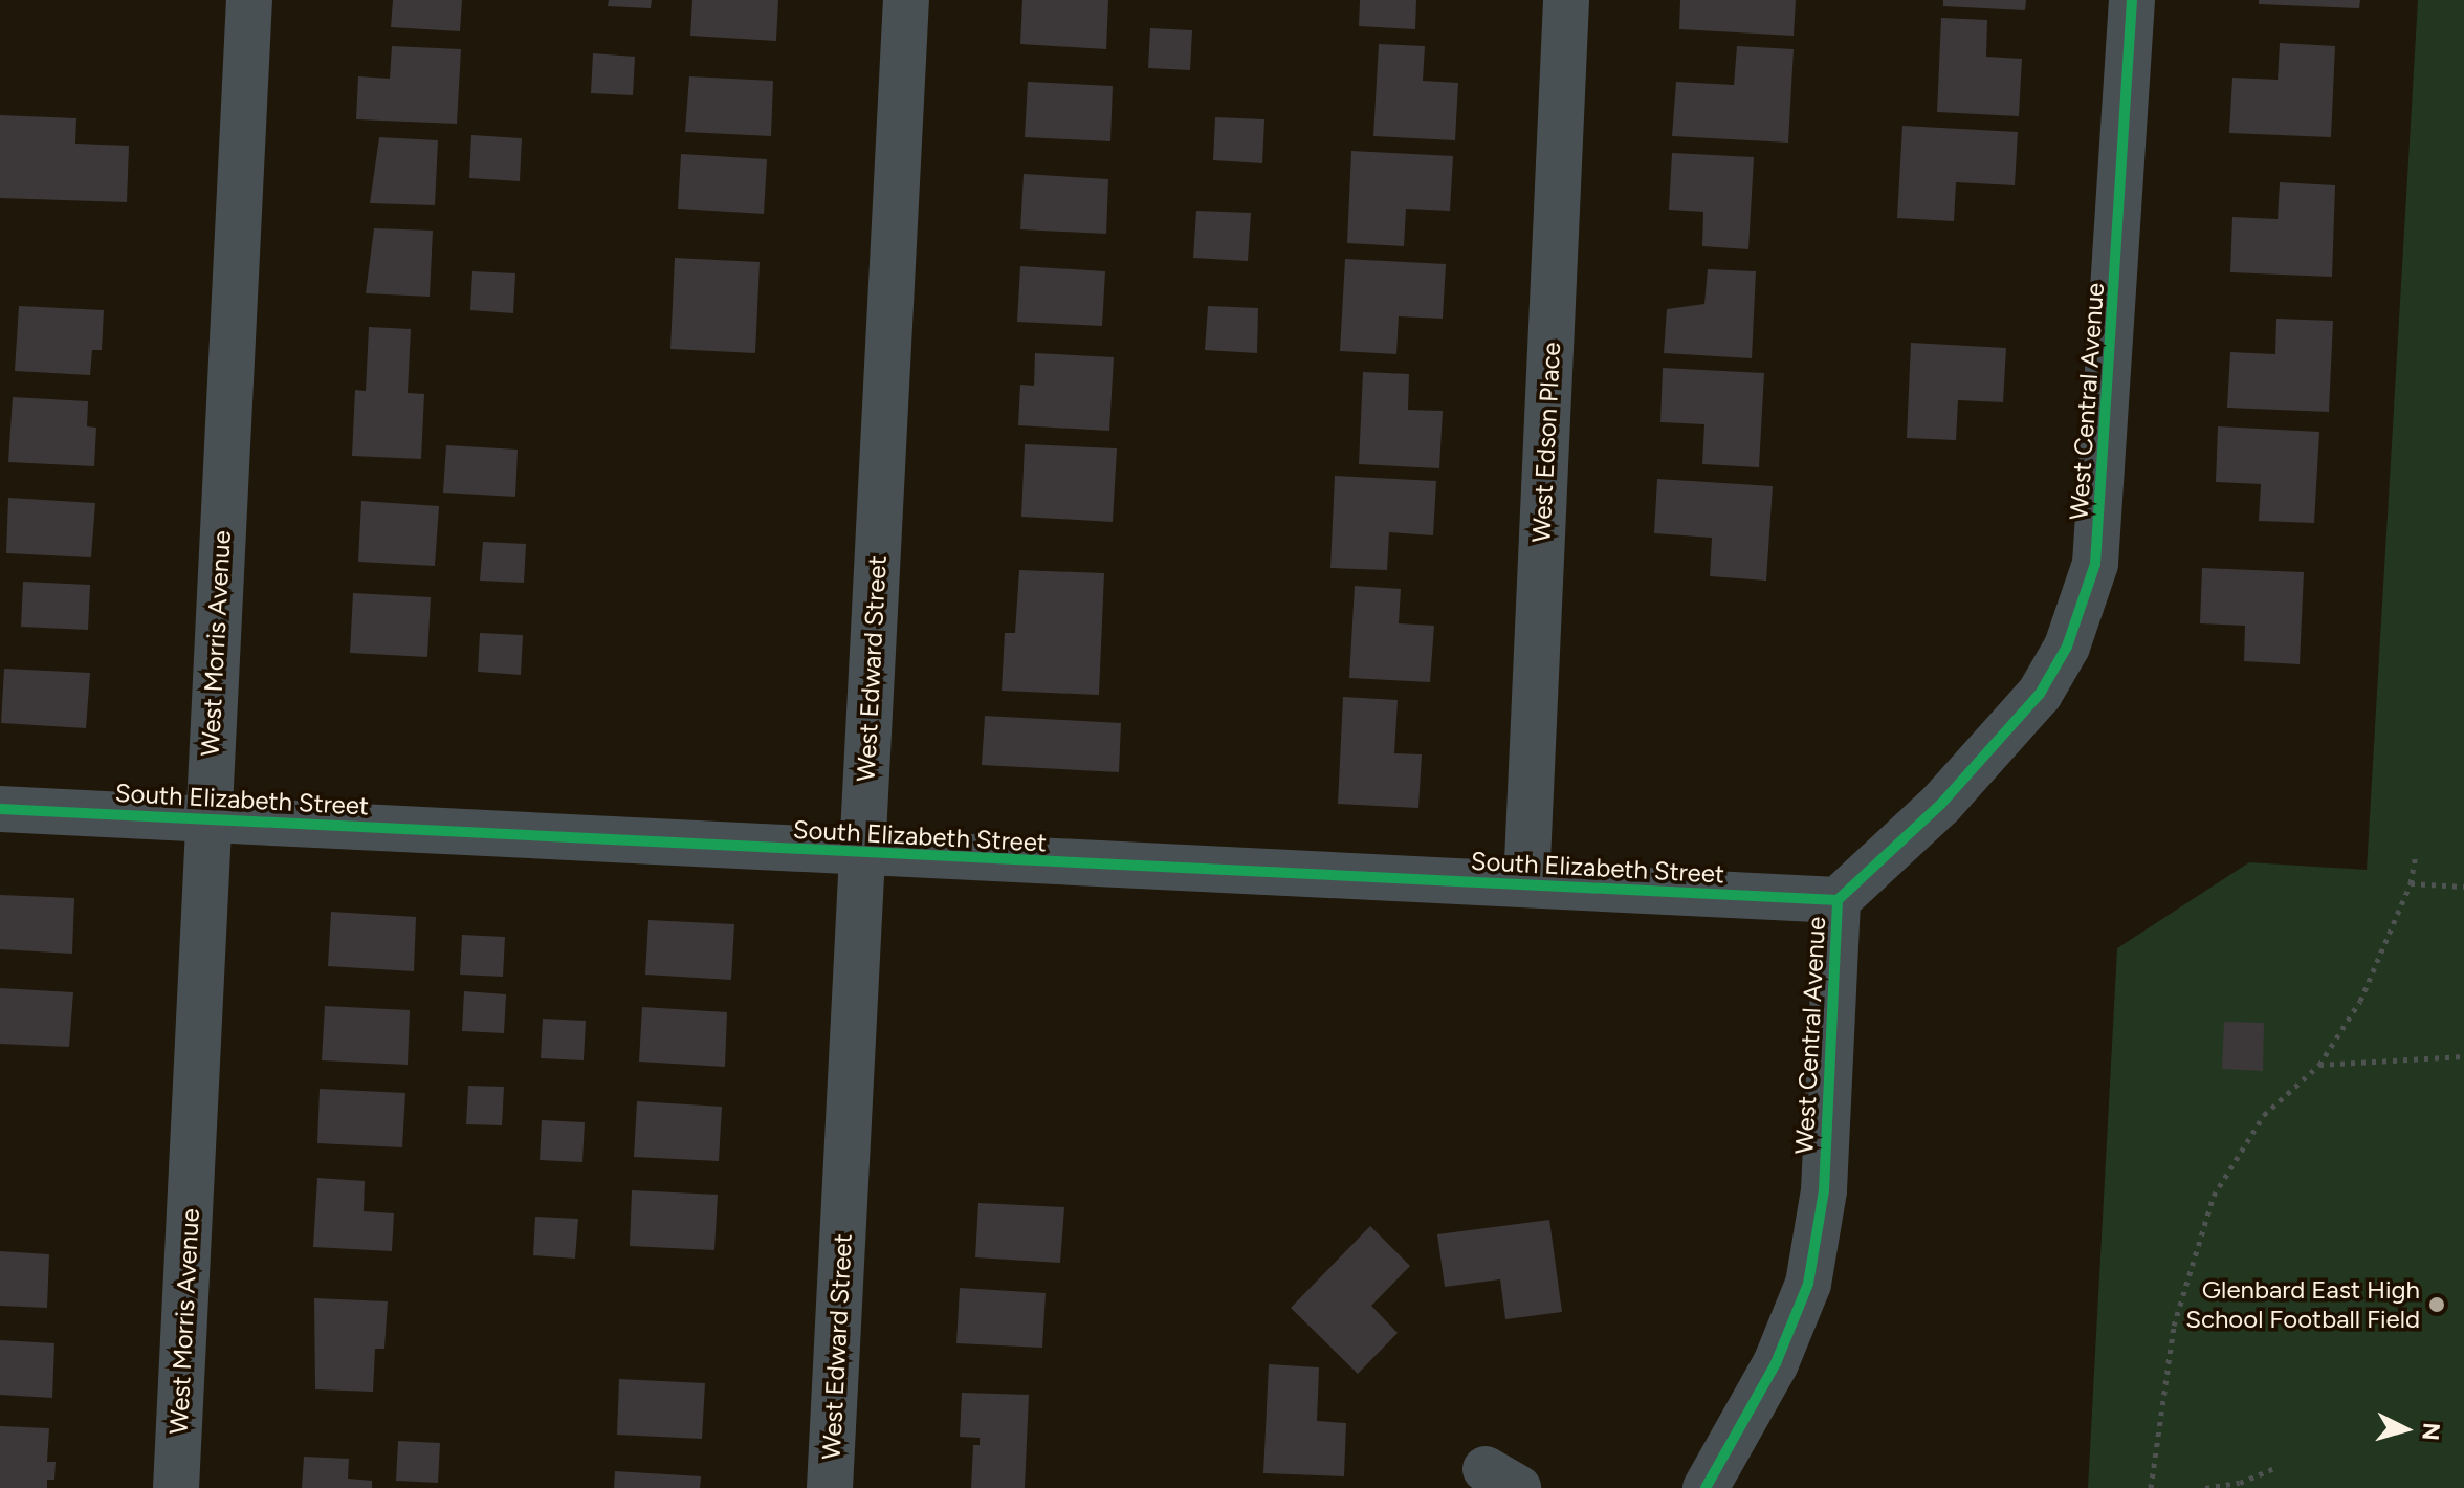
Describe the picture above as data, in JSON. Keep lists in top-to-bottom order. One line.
{"streets":{"street":["West Central Avenue","West Edson Place","West Morris Avenue","West Edward Street","South Elizabeth Street"]},"crossings":[["West Central Avenue","South Elizabeth Street"],["West Edson Place","South Elizabeth Street"],["West Morris Avenue","South Elizabeth Street"],["West Edward Street","South Elizabeth Street"]],"places":["Glenbard East High School Football Field"],"north":"right"}
